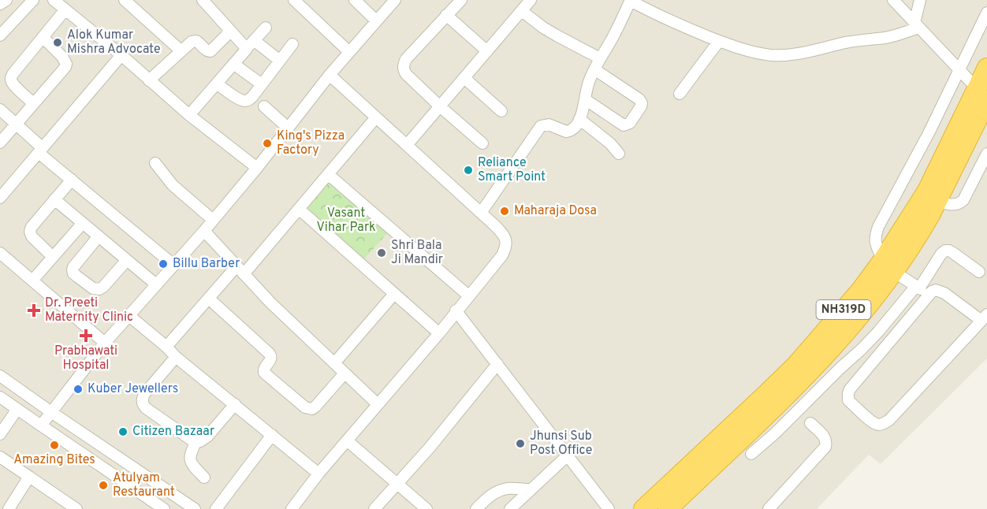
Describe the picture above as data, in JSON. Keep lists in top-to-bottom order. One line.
{"streets":{"highway":["NH319D"]},"parks":["Vasant Vihar Park"],"places":{"other":["Alok Kumar Mishra Advocate","King's Pizza Factory","Reliance Smart Point","Maharaja Dosa","Shri Bala Ji Mandir","Billu Barber","Kuber Jewellers","Citizen Bazaar","Jhunsi Sub Post Office","Amazing Bites","Atulyam Restaurant"],"health":["Dr. Preeti Maternity Clinic","Prabhawati Hospital"]}}
